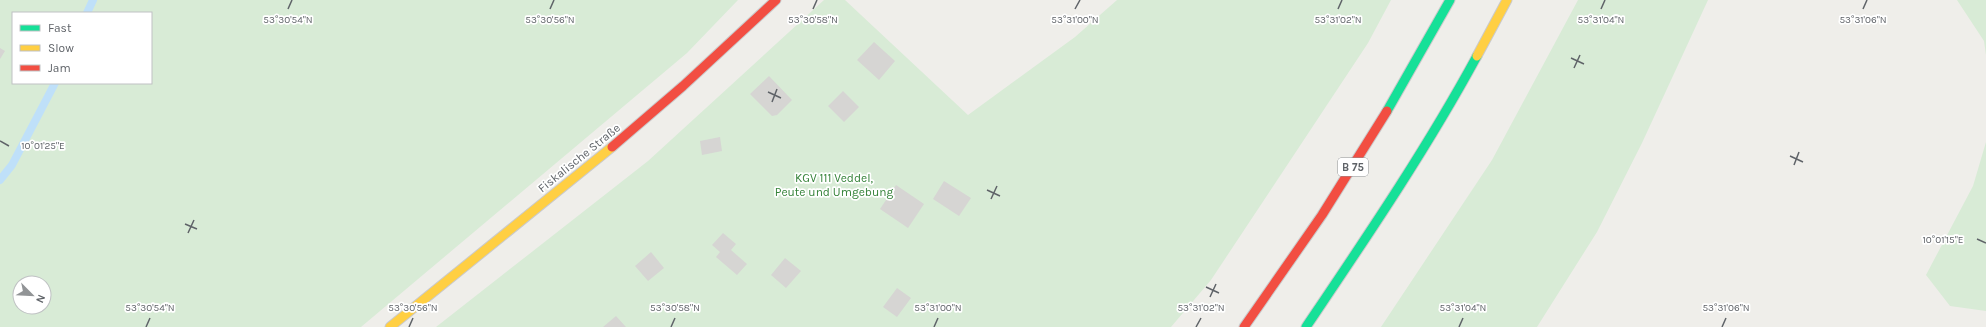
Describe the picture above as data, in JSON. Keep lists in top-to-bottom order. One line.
{"streets":{"main road":["Fiskalische Straße","B 75"]},"parks":["KGV 111 Veddel, Peute und Umgebung"],"legend":["Fast","Slow","Jam"],"north":"bottom right","coordinates":["53°30'54\"N","53°30'56\"N","53°30'58\"N","53°31'02\"N","53°31'00\"N","53°31'04\"N","53°31'06\"N","10°01'25\"E","10°01'15\"E"]}
